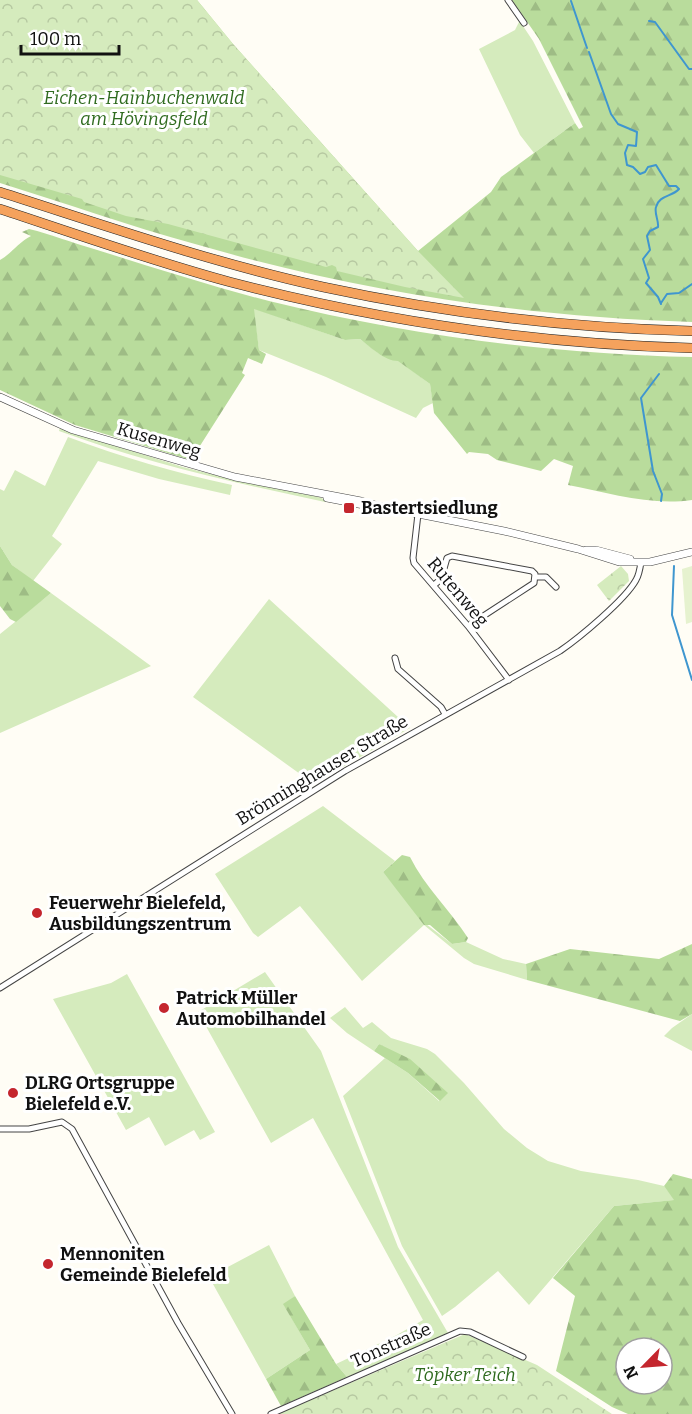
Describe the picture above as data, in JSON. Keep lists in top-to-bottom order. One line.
{"streets":{"street":["Kusenweg","Rutenweg","Brönninghauser Straße","Tonstraße"]},"crossings":[["Kusenweg","Rutenweg"],["Kusenweg","Brönninghauser Straße"],["Rutenweg","Brönninghauser Straße"]],"parks":["Eichen-Hainbuchenwald am Hövingsfeld","Töpker Teich"],"places":{"transit":["Bastertsiedlung"],"other":["Feuerwehr Bielefeld, Ausbildungszentrum","Patrick Müller Automobilhandel","DLRG Ortsgruppe Bielefeld e.V.","Mennoniten Gemeinde Bielefeld"]},"scale_bar":"100 m","north":"bottom left"}
